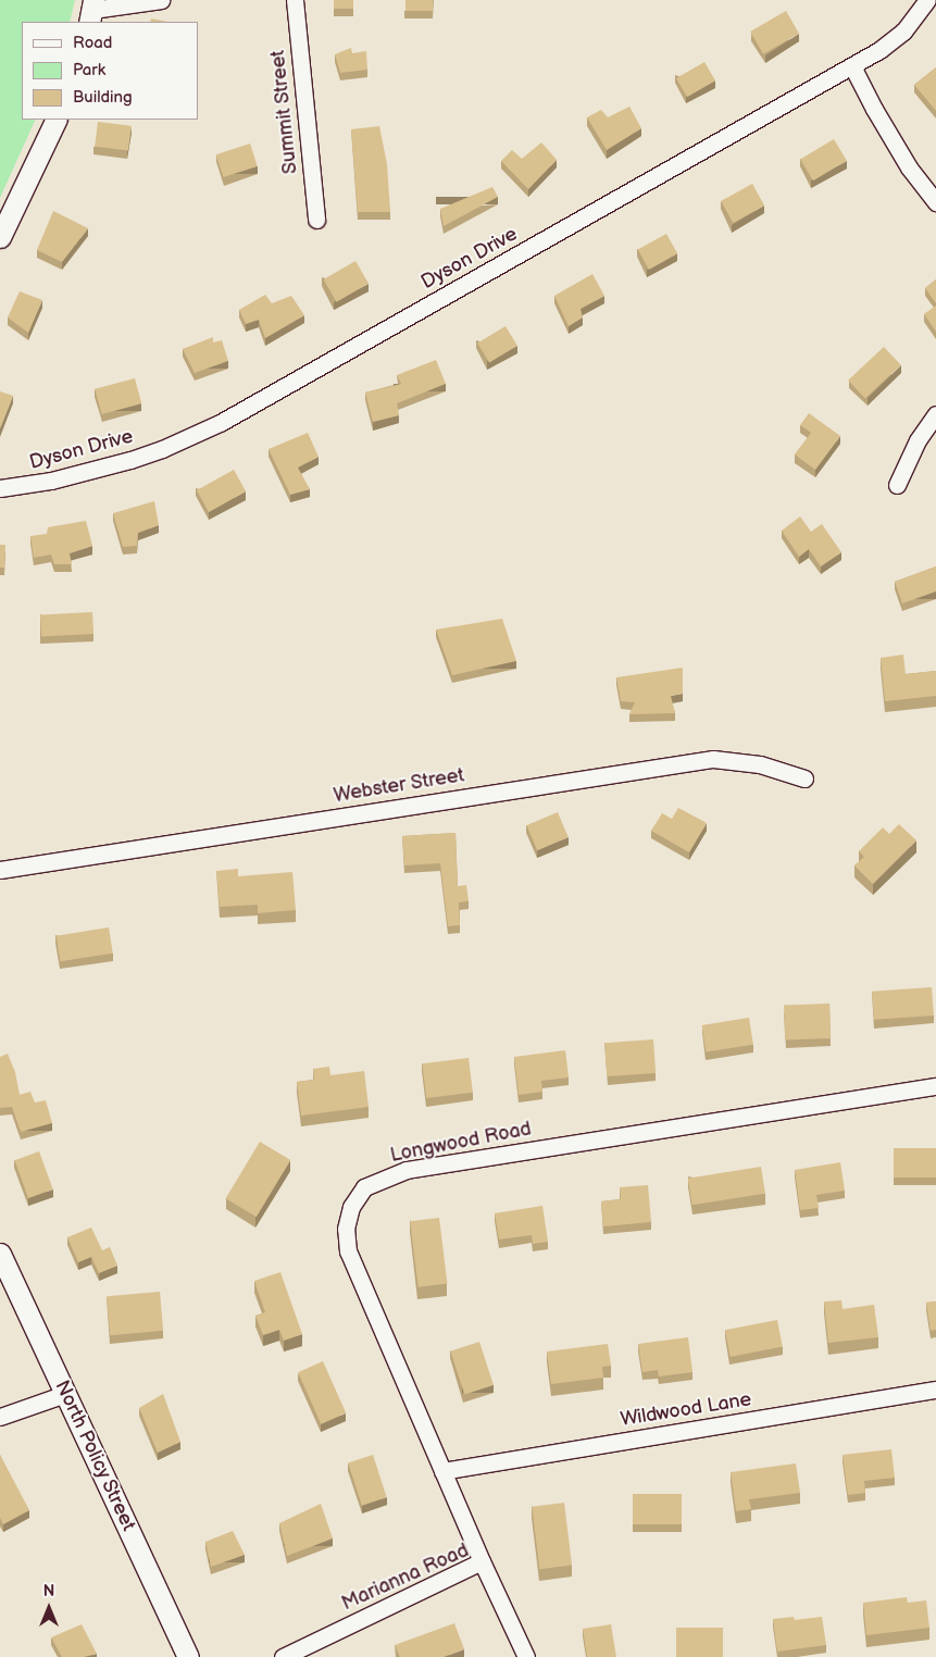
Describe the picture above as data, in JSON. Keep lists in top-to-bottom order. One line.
{"streets":{"street":["Summit Street","Dyson Drive","Webster Street","Longwood Road","Wildwood Lane","North Policy Street","Marianna Road"]},"crossings":[["Longwood Road","Wildwood Lane"],["Longwood Road","Marianna Road"]],"legend":["Road","Park","Building"],"north":"top"}
